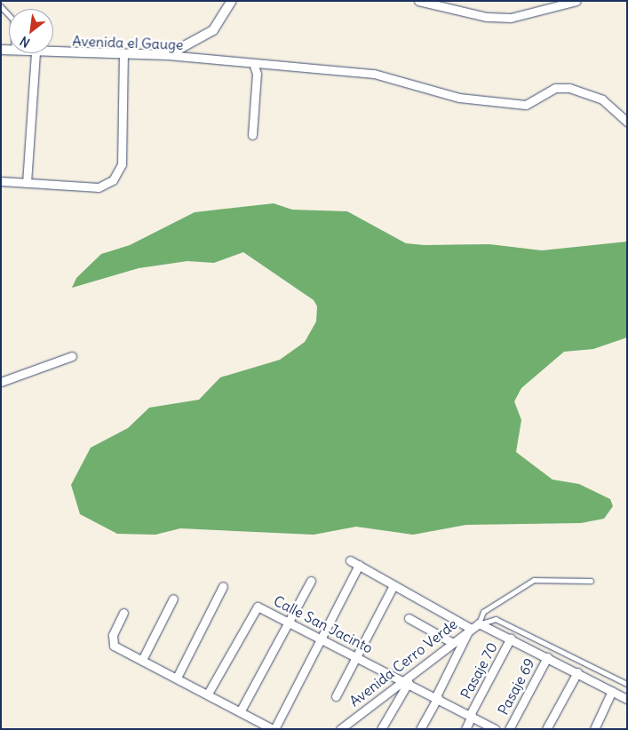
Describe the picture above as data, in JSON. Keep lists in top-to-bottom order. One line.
{"streets":{"street":["Avenida el Gauge","Calle San Jacinto","Avenida Cerro Verde","Pasaje 70","Pasaje 69"]},"crossings":[["Calle San Jacinto","Avenida Cerro Verde"],["Calle San Jacinto","Pasaje 70"]],"north":"bottom left"}
